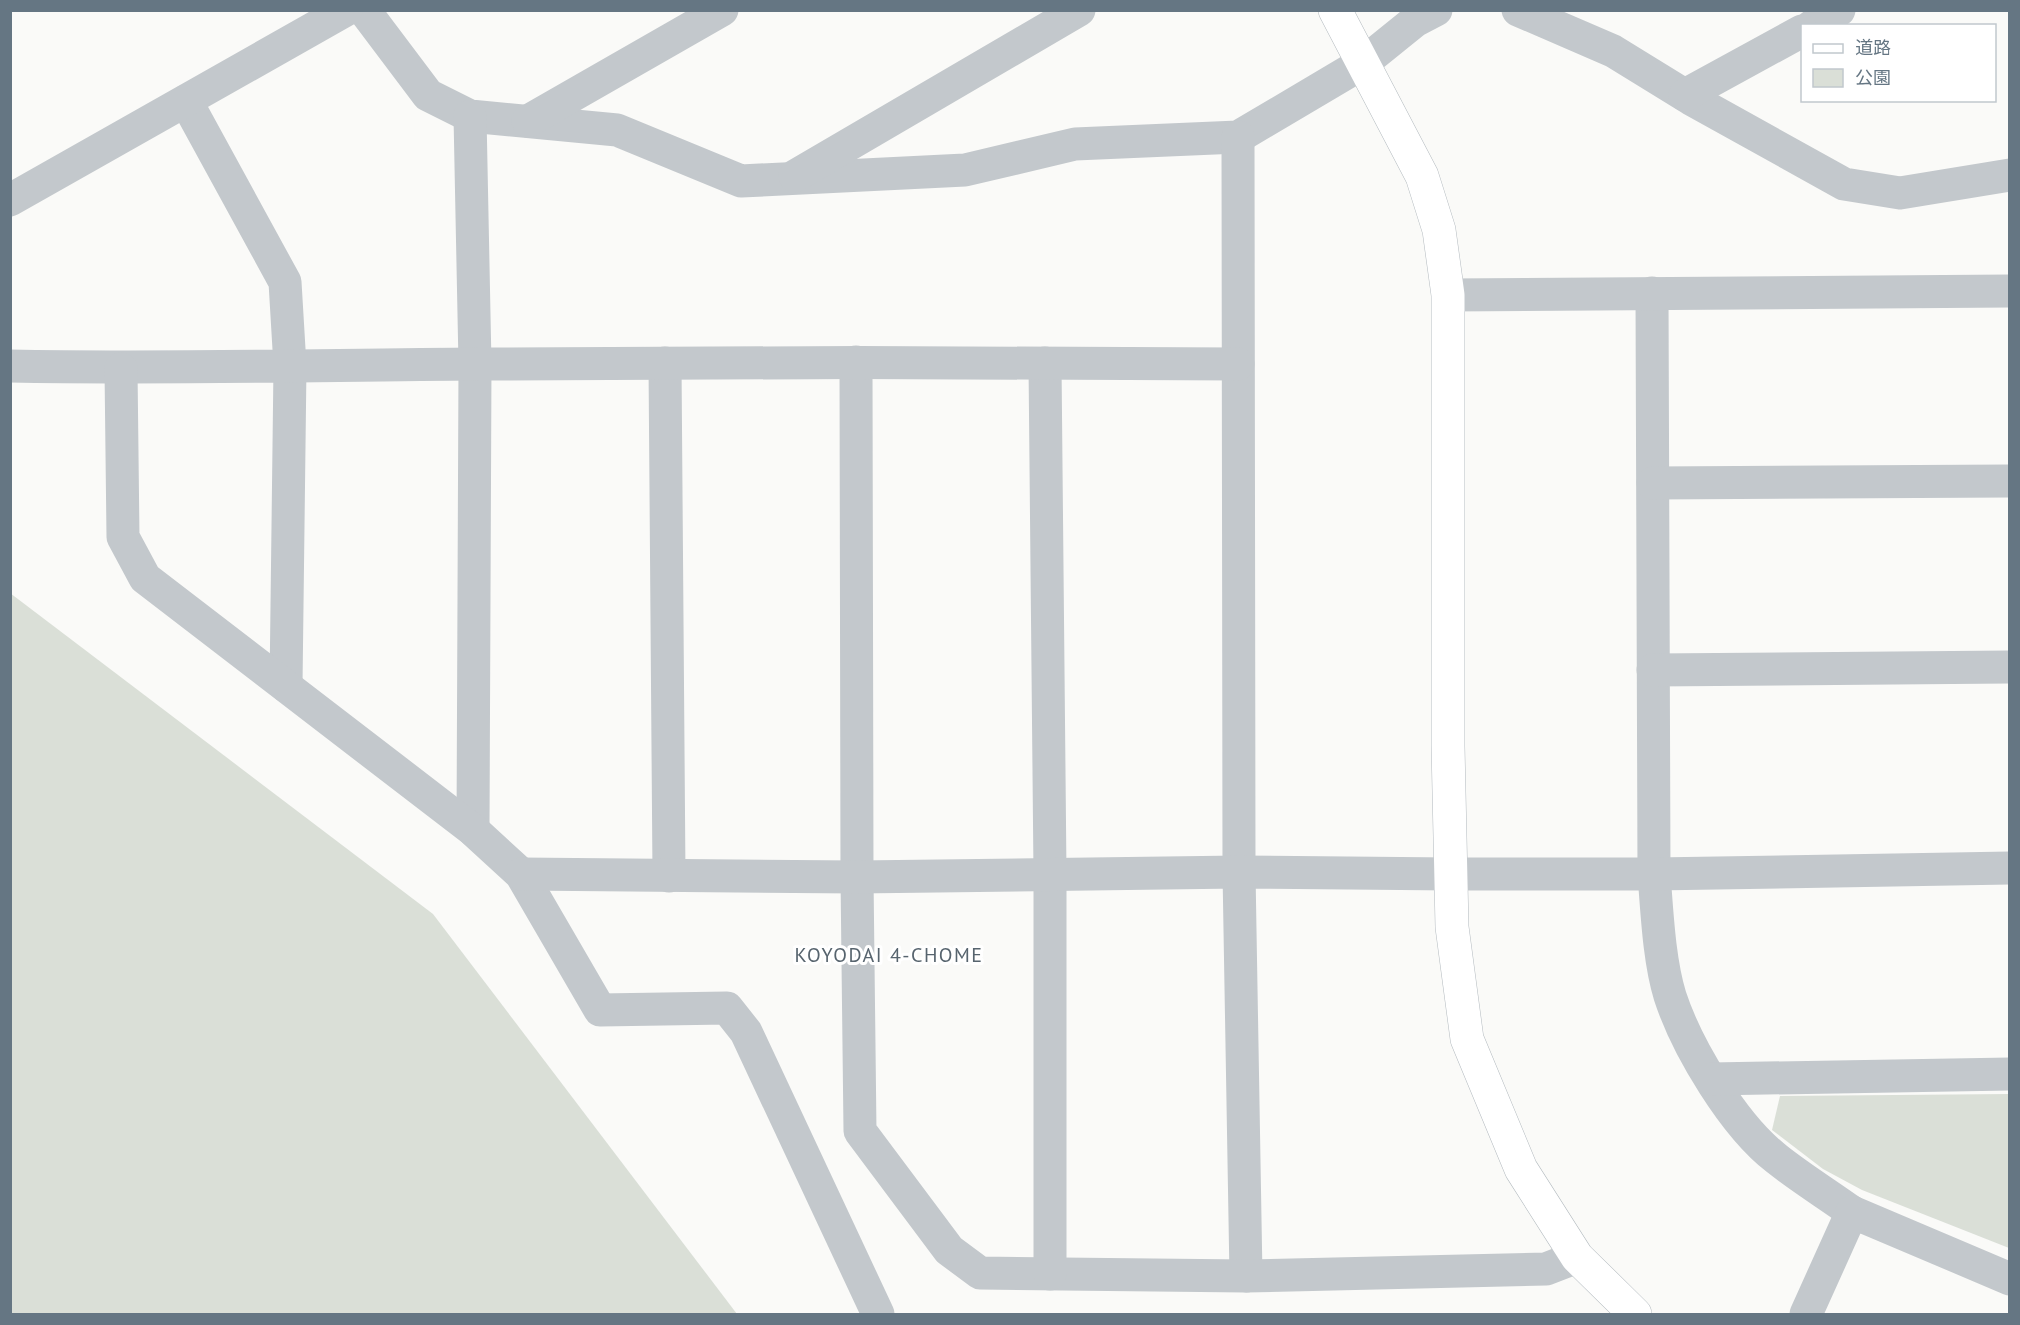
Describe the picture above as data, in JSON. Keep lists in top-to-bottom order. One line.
{"districts":["KOYODAI 4-CHOME"],"legend":["道路","公園"]}
